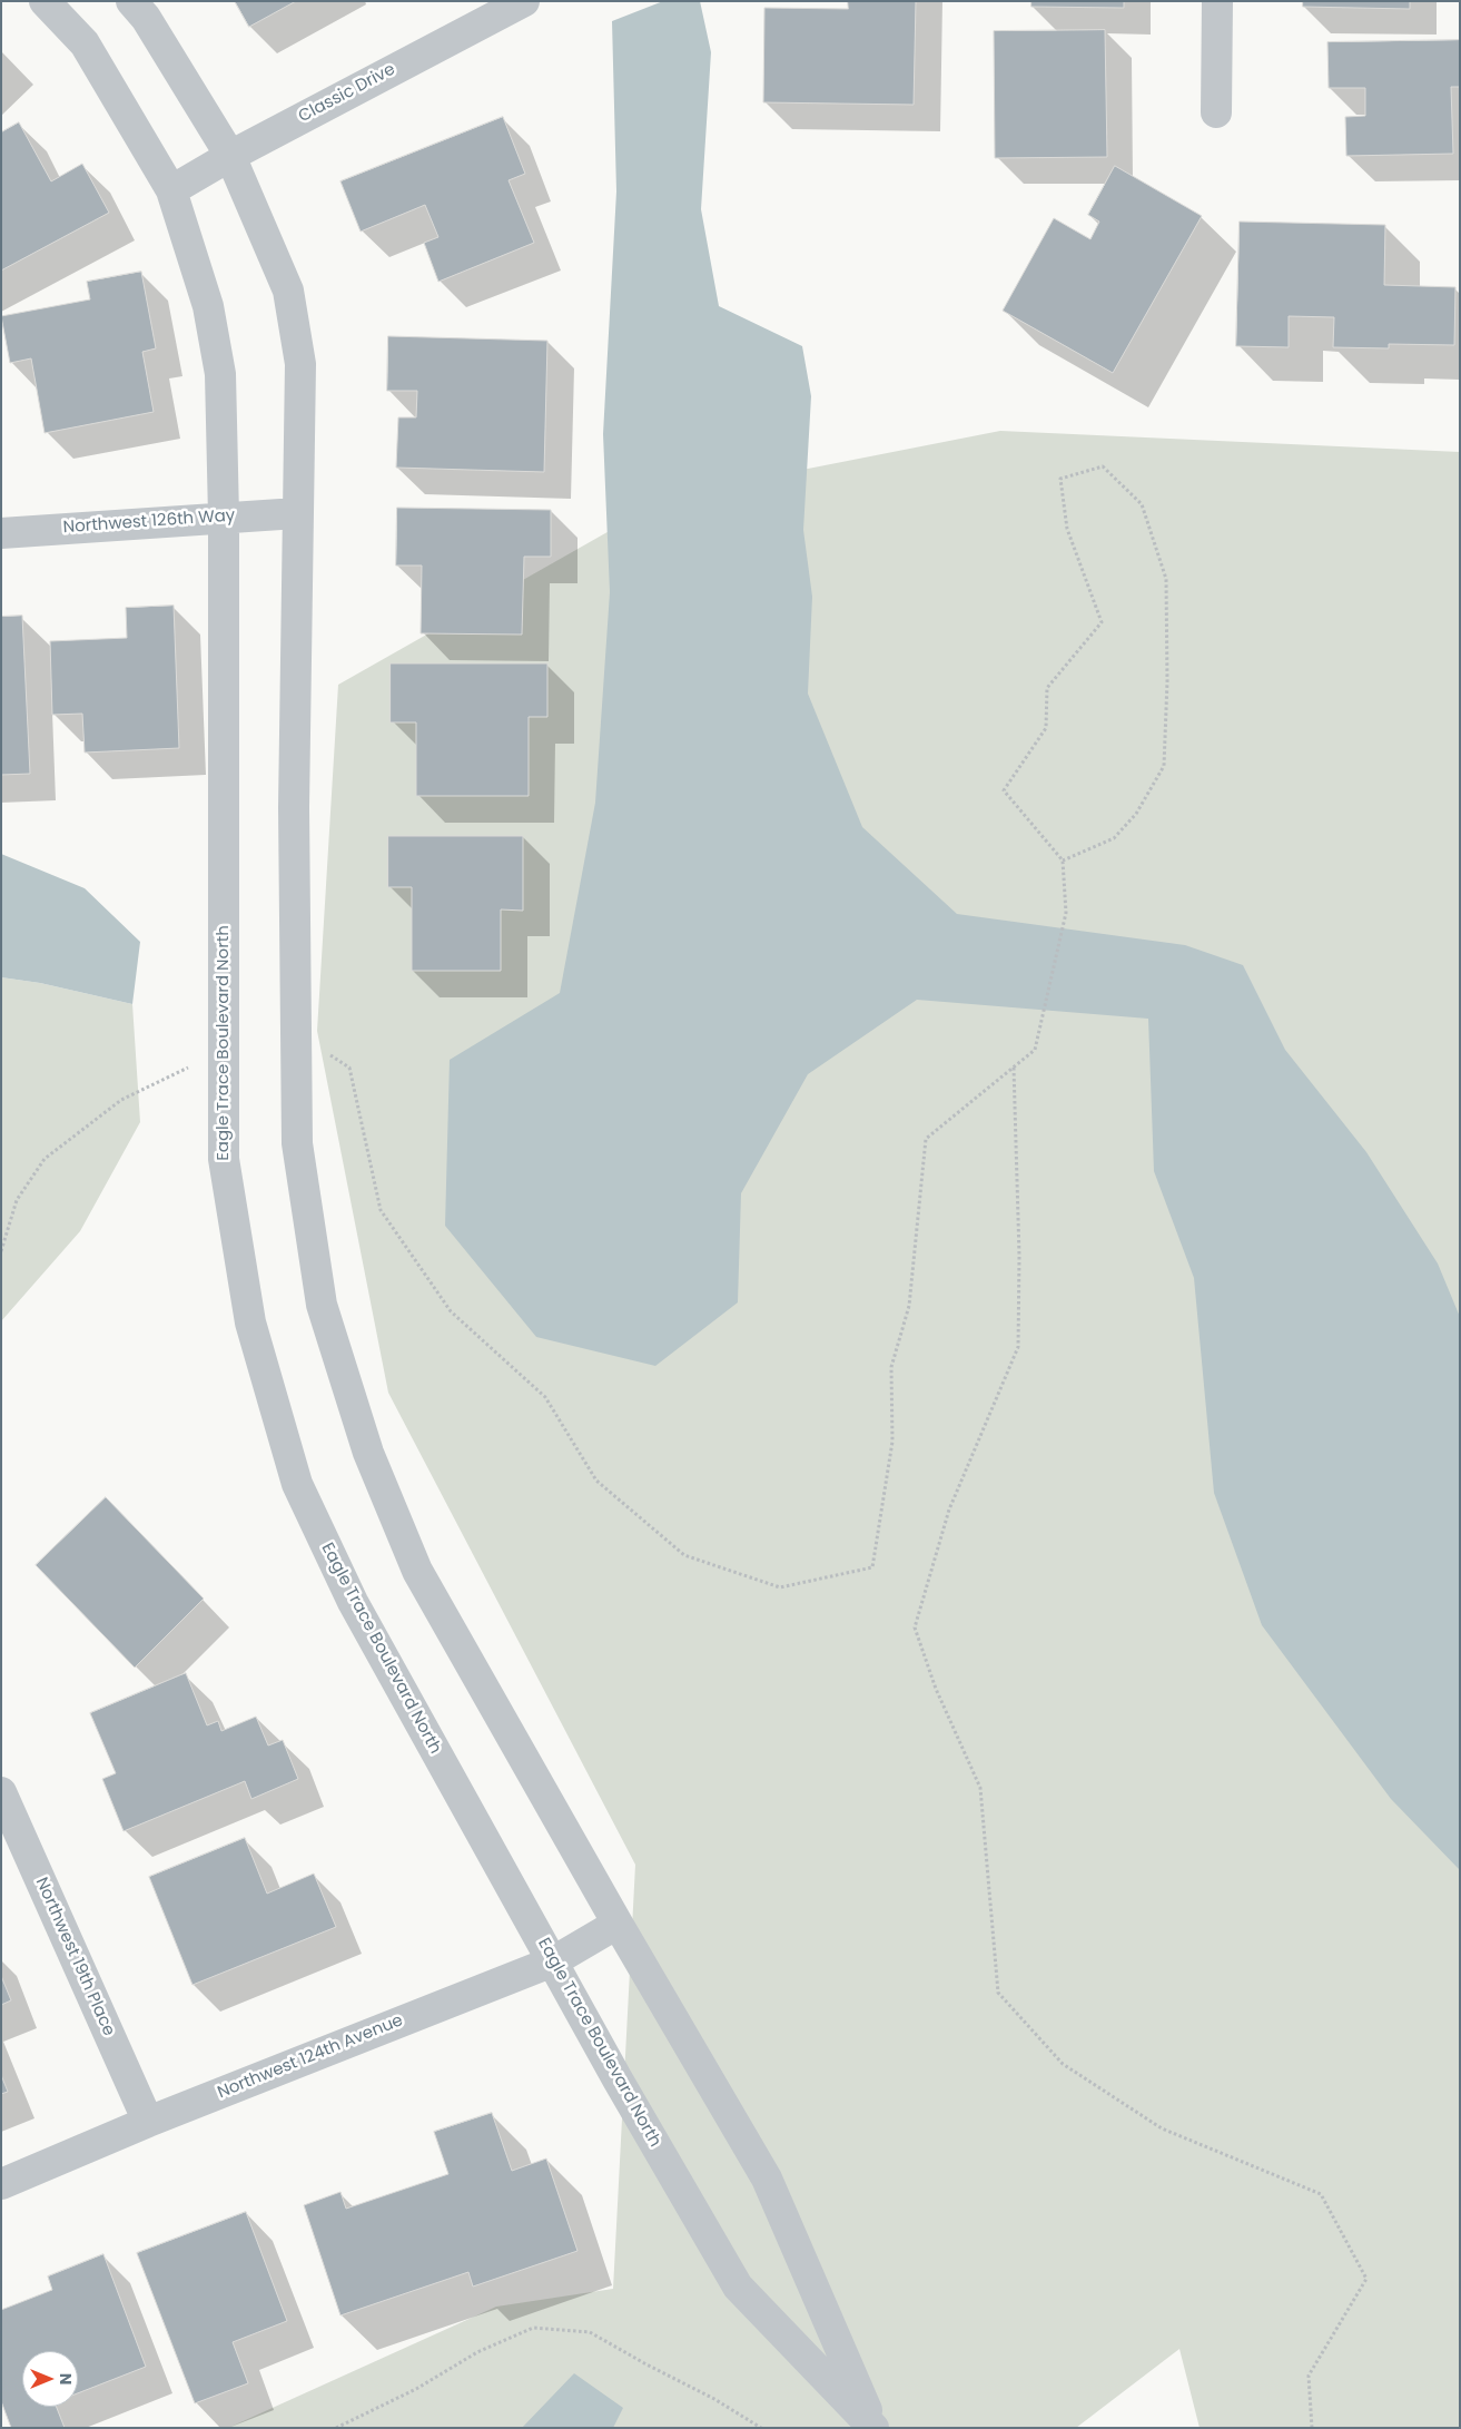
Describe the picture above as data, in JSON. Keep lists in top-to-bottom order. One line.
{"streets":{"street":["Classic Drive","Northwest 126th Way","Eagle Trace Boulevard North","Northwest 19th Place","Northwest 124th Avenue"]},"crossings":[["Classic Drive","Eagle Trace Boulevard North"],["Northwest 126th Way","Eagle Trace Boulevard North"],["Eagle Trace Boulevard North","Northwest 124th Avenue"],["Northwest 19th Place","Northwest 124th Avenue"]],"north":"right"}
